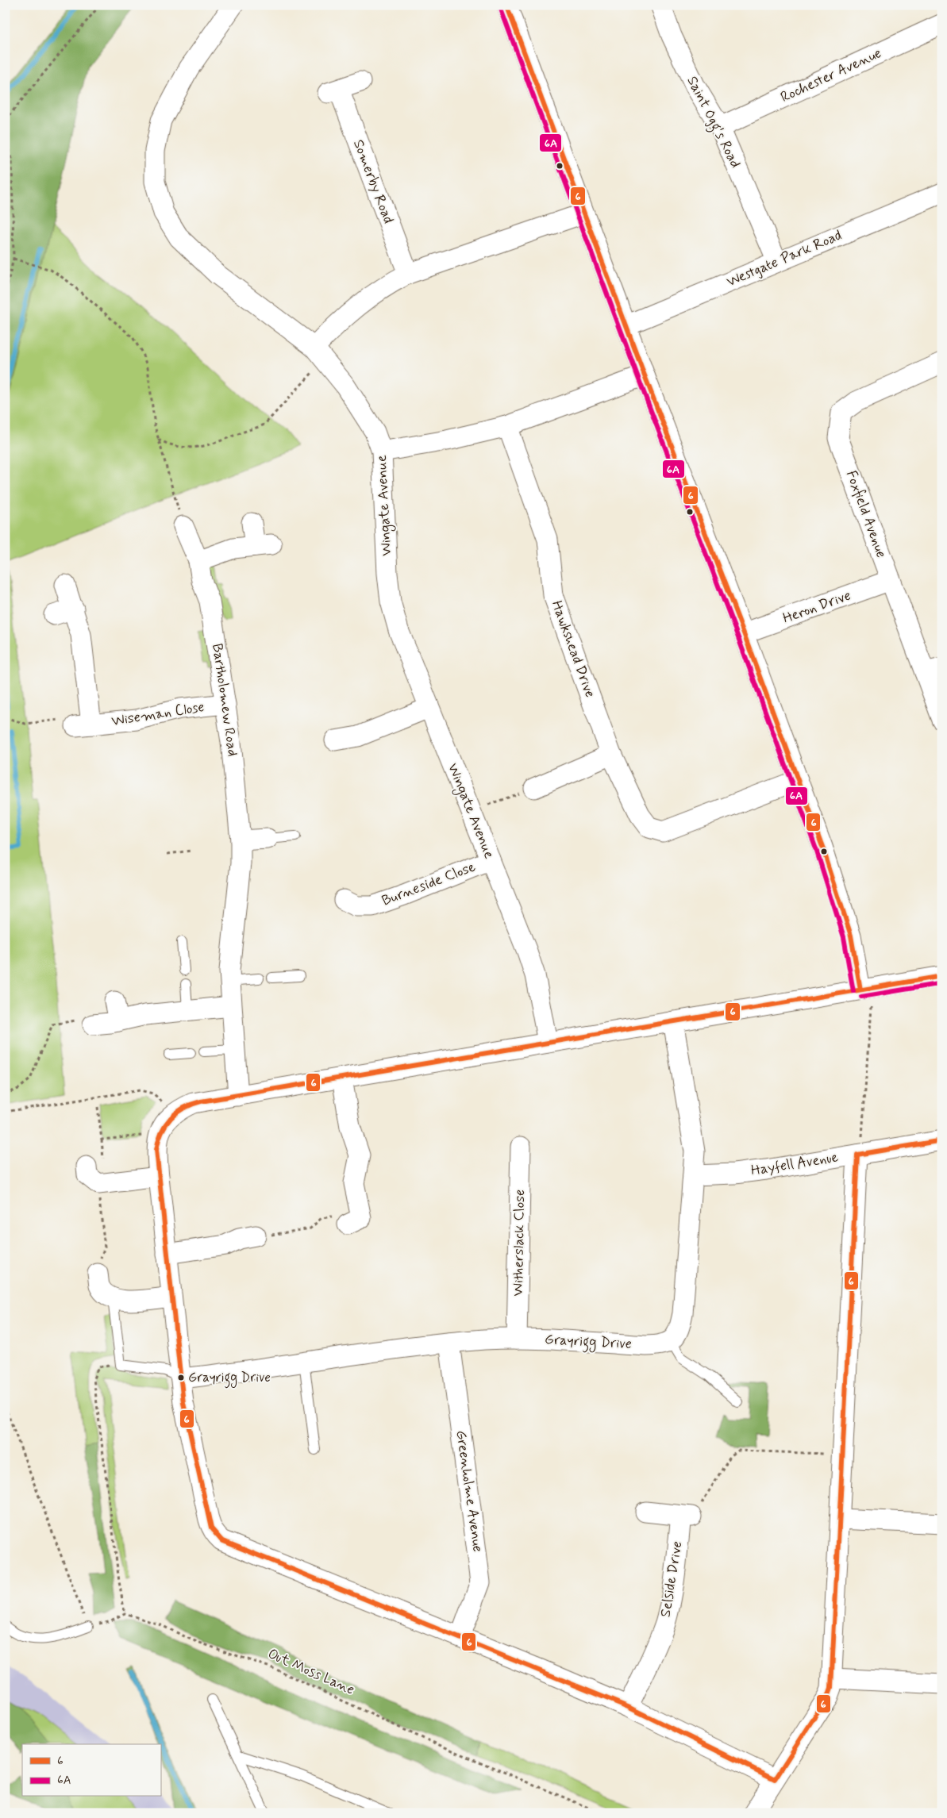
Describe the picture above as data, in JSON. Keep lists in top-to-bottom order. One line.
{"streets":{"street":["Rochester Avenue","Saint Ogg's Road","Somerby Road","Westgate Park Road","Wingate Avenue","Foxfield Avenue","Heron Drive","Hawkshead Drive","Bartholomew Road","Wiseman Close","Burneside Close","Hayfell Avenue","Witherslack Close","Grayrigg Drive","Greenholme Avenue","Selside Drive"],"path":["Out Moss Lane"]},"crossings":[["Rochester Avenue","Saint Ogg's Road"],["Saint Ogg's Road","Westgate Park Road"],["Wingate Avenue","Burneside Close"],["Foxfield Avenue","Heron Drive"],["Bartholomew Road","Wiseman Close"],["Witherslack Close","Grayrigg Drive"],["Grayrigg Drive","Greenholme Avenue"]],"places":["Grayrigg Drive"],"lines":["transit line 6","transit line 6A"],"legend":["6","6A"]}
